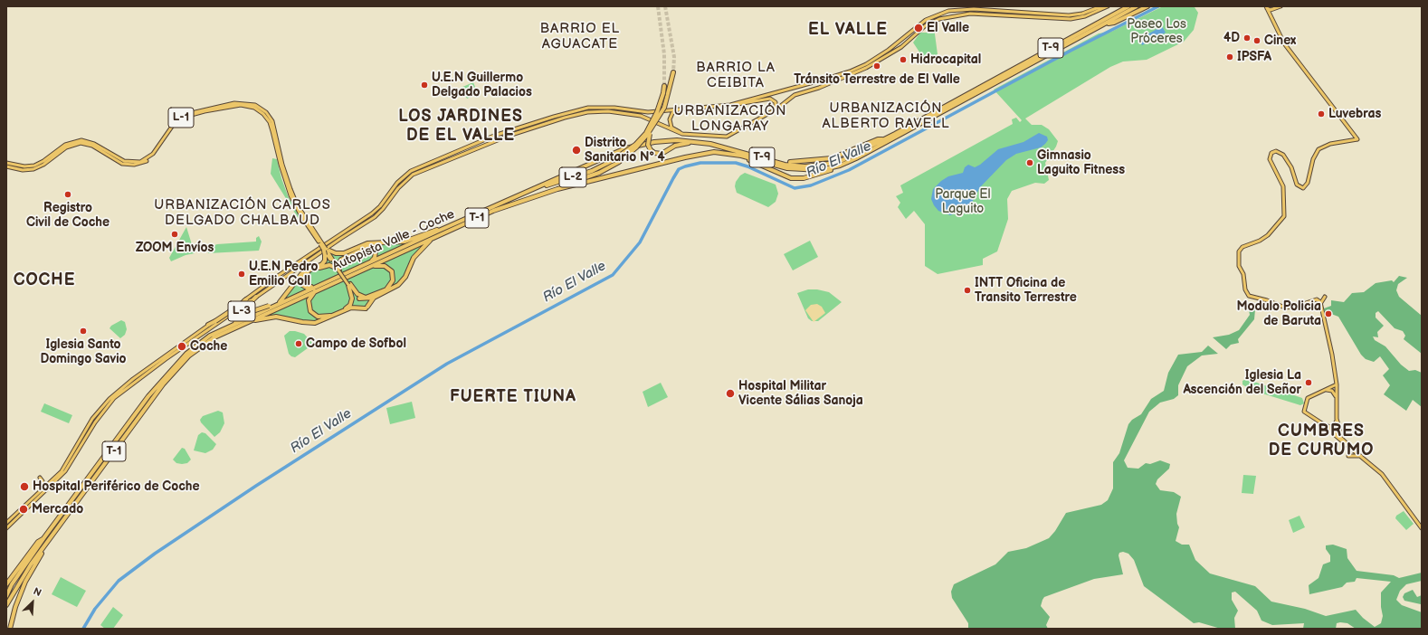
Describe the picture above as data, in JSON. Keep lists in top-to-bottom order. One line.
{"streets":{"highway":["T-9","L-2","T-1","Autopista Valle - Coche","L-3"],"main road":["L-1"]},"crossings":[["T-9","Autopista Valle - Coche"],["L-2","Autopista Valle - Coche"],["T-1","Autopista Valle - Coche"],["Autopista Valle - Coche","L-3"]],"districts":["BARRIO EL AGUACATE","EL VALLE","BARRIO LA CEIBITA","URBANIZACIÓN ALBERTO RAVELL","URBANIZACIÓN LONGARAY","LOS JARDINES DE EL VALLE","URBANIZACIÓN CARLOS DELGADO CHALBAUD","COCHE","FUERTE TIUNA","CUMBRES DE CURUMO"],"water":["Río El Valle"],"parks":["Paseo Los Próceres","Parque El Laguito"],"places":["El Valle","4D","Cinex","IPSFA","Hidrocapital","Tránsito Terrestre de El Valle","U.E.N Guillermo Delgado Palacios","Luvebras","Distrito Sanitario N° 4","Gimnasio Laguito Fitness","Registro Civil de Coche","ZOOM Envíos","U.E.N Pedro Emilio Coll","INTT Oficina de Transito Terrestre","Modulo Policia de Baruta","Iglesia Santo Domingo Savio","Campo de Sofbol","Coche","Iglesia La Ascención del Señor","Hospital Militar Vicente Sálias Sanoja","Hospital Periférico de Coche","Mercado"],"north":"top right"}
